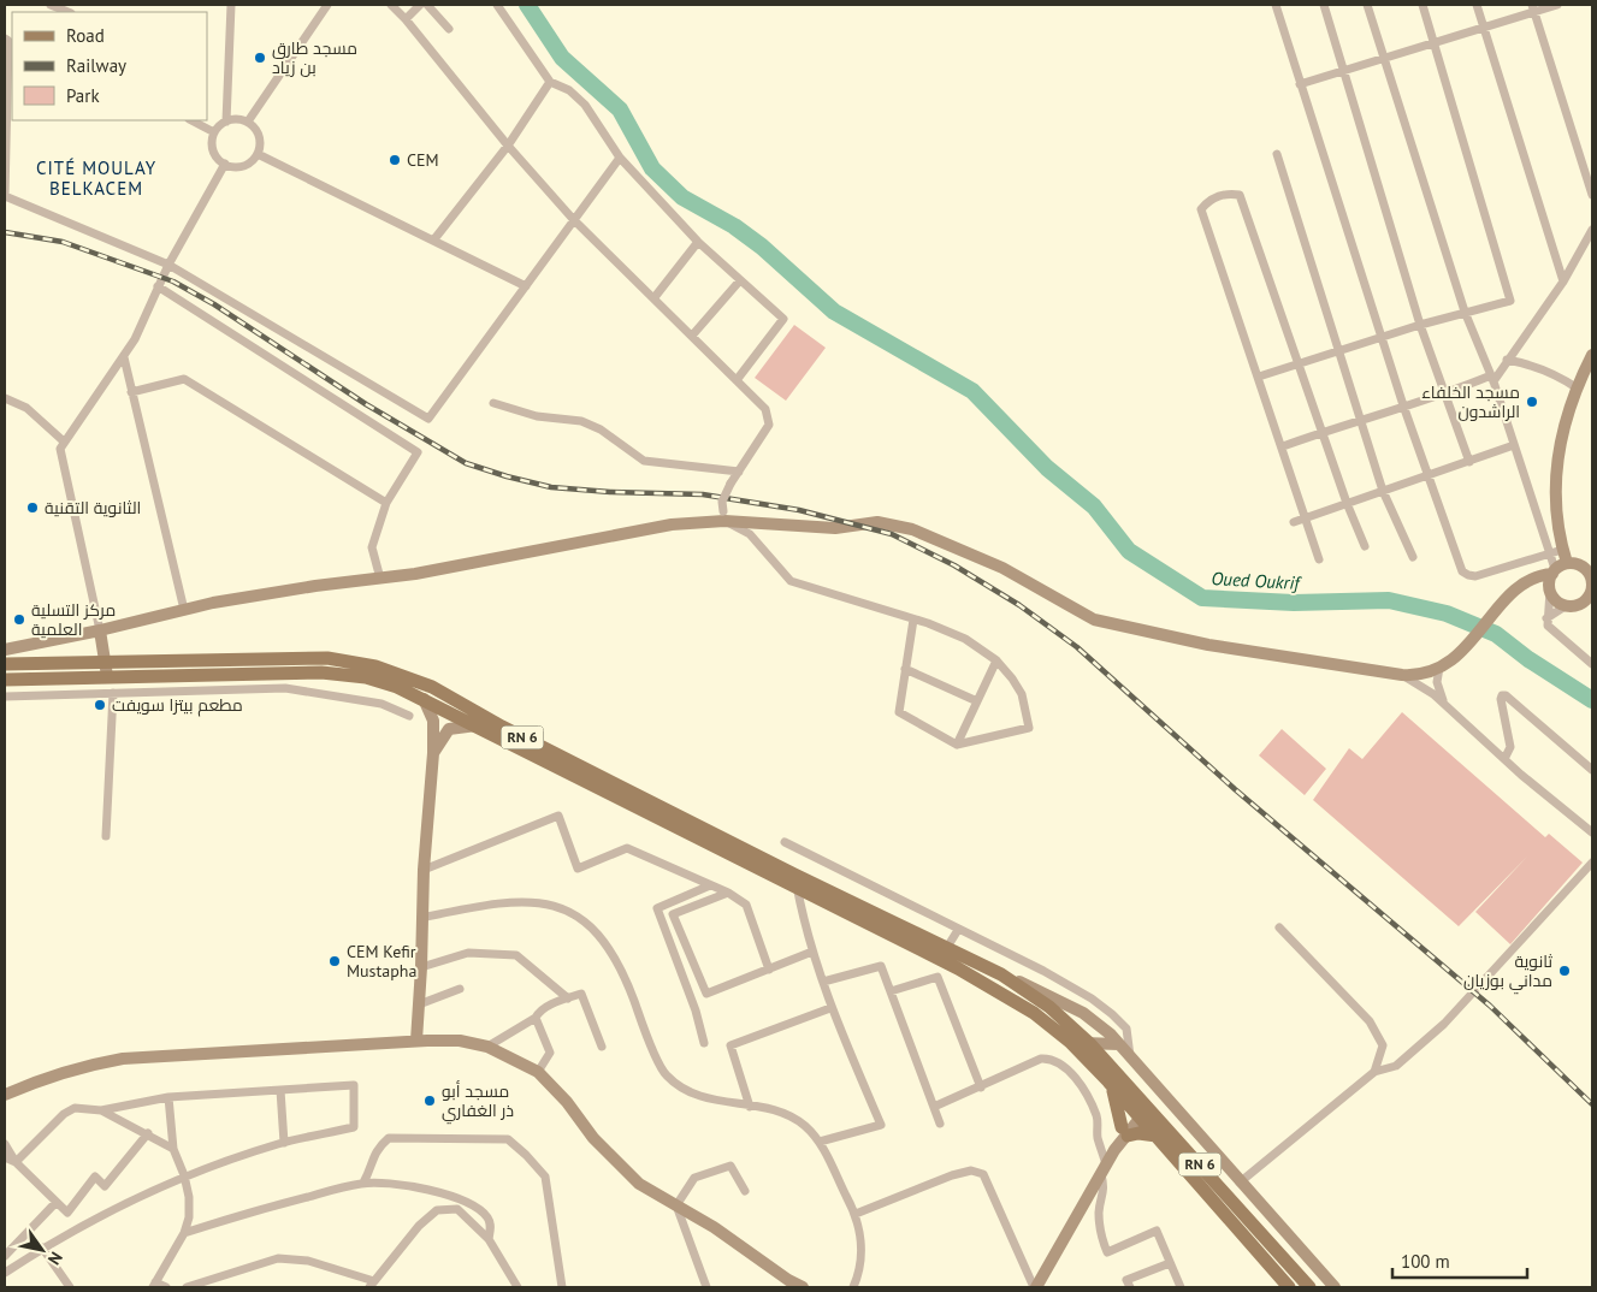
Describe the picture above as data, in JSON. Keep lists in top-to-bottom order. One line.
{"streets":{"main road":["RN 6"]},"districts":["CITÉ MOULAY BELKACEM"],"water":["Oued Oukrif"],"places":["مسجد طارق بن زياد","CEM","مسجد الخلفاء الراشدون","الثانوية التقنية","مركز التسلية العلمية","مطعم بيتزا سويفت","CEM Kefir Mustapha","ثانوية مداني بوزيان","مسجد أبو ذر الغفاري"],"legend":["Road","Railway","Park"],"scale_bar":"100 m","north":"bottom right"}
